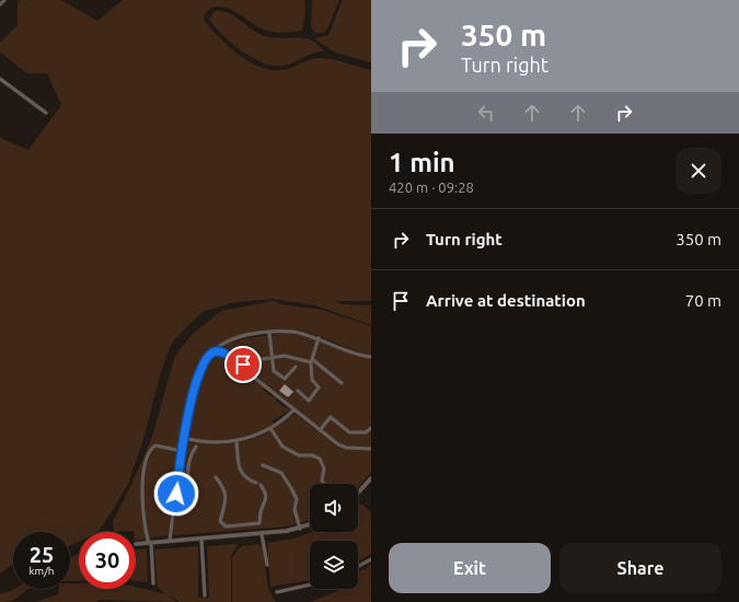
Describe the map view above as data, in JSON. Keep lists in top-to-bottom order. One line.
{"page":{"turn":["350 m","Turn right"],"heading":["1 min","420 m · 09:28"],"list":[{"name":"Turn right","value":"350 m"},{"name":"Arrive at destination","value":"70 m"}],"speed":"25 km/h","limit":"30","buttons":["Exit","Share"]}}
